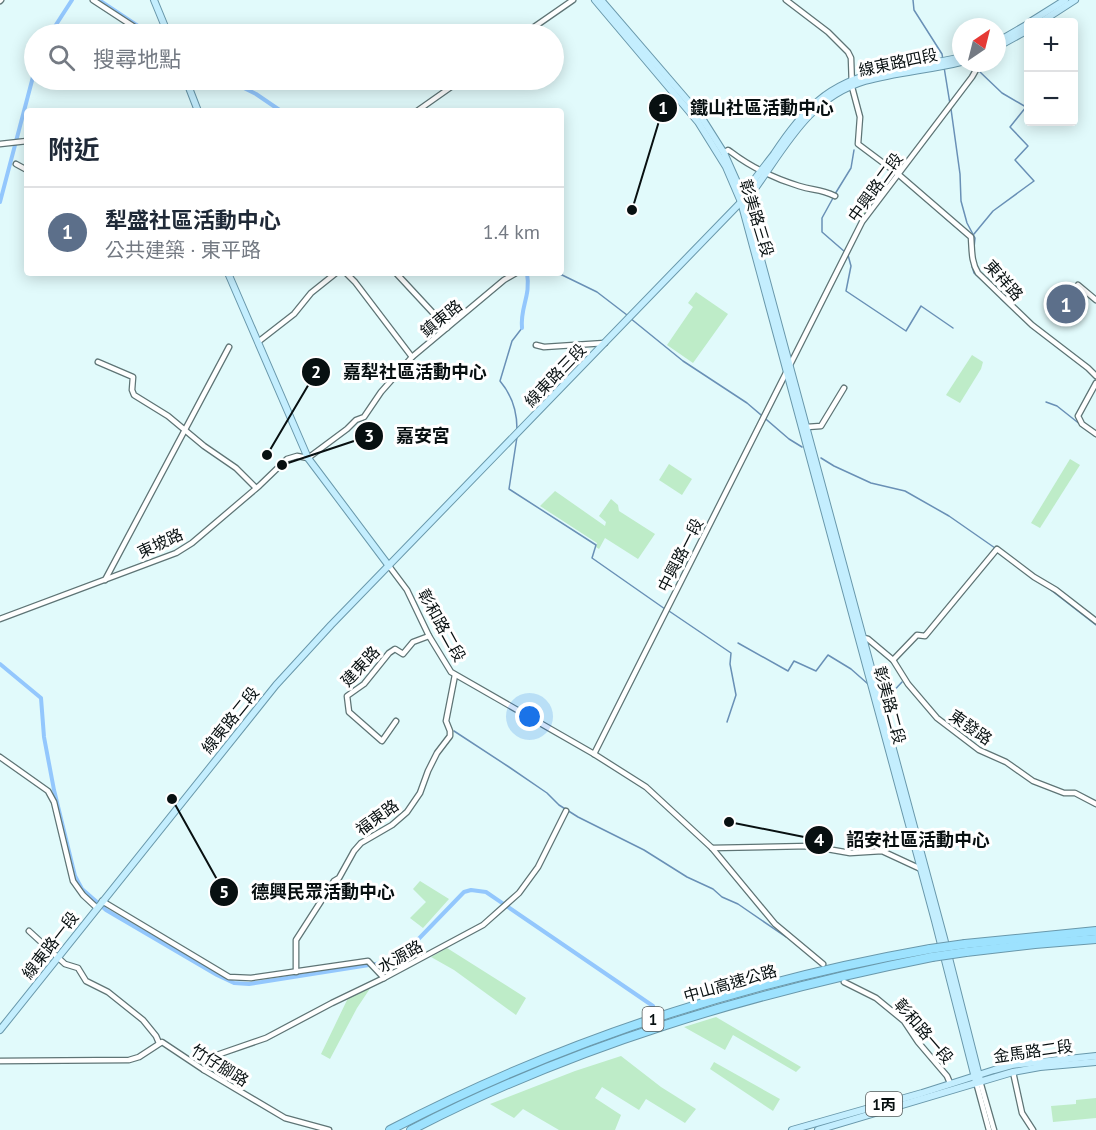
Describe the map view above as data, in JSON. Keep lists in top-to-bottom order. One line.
{"streets":{"highway":["中山高速公路","1"],"main road":["線東路四段","彰美路三段","線東路三段","彰和路二段","彰美路二段","線東路二段","線東路一段","金馬路二段","1丙"],"street":["中興路二段","東祥路","鎮東路","東坡路","中興路一段","建東路","東發路","福東路","水源路","彰和路一段","竹仔腳路"]},"crossings":[["線東路四段","彰美路三段"],["線東路四段","東祥路"],["線東路四段","線東路三段"],["中興路二段","彰美路三段"],["中興路二段","東祥路"],["中興路二段","中興路一段"],["彰美路三段","線東路三段"],["彰美路三段","中興路一段"],["彰美路三段","彰美路二段"],["鎮東路","東坡路"],["鎮東路","彰和路二段"],["線東路三段","彰和路二段"],["線東路三段","線東路二段"],["東坡路","彰和路二段"],["中興路一段","彰和路二段"],["彰和路二段","建東路"],["彰和路二段","線東路二段"],["彰和路二段","福東路"],["彰美路二段","東發路"],["彰美路二段","金馬路二段"],["彰美路二段","1丙"],["線東路二段","線東路一段"],["水源路","竹仔腳路"],["彰和路一段","1丙"],["金馬路二段","1丙"]],"places":["鐵山社區活動中心","嘉犁社區活動中心","嘉安宮","德興民眾活動中心","詔安社區活動中心"],"north":"top right","page":{"map_buttons":["+","−"],"search":"搜尋地點","heading":"附近","list":[{"mark":"1","name":"犁盛社區活動中心","note":"公共建築 · 東平路","value":"1.4 km"}],"pins":"1"}}
